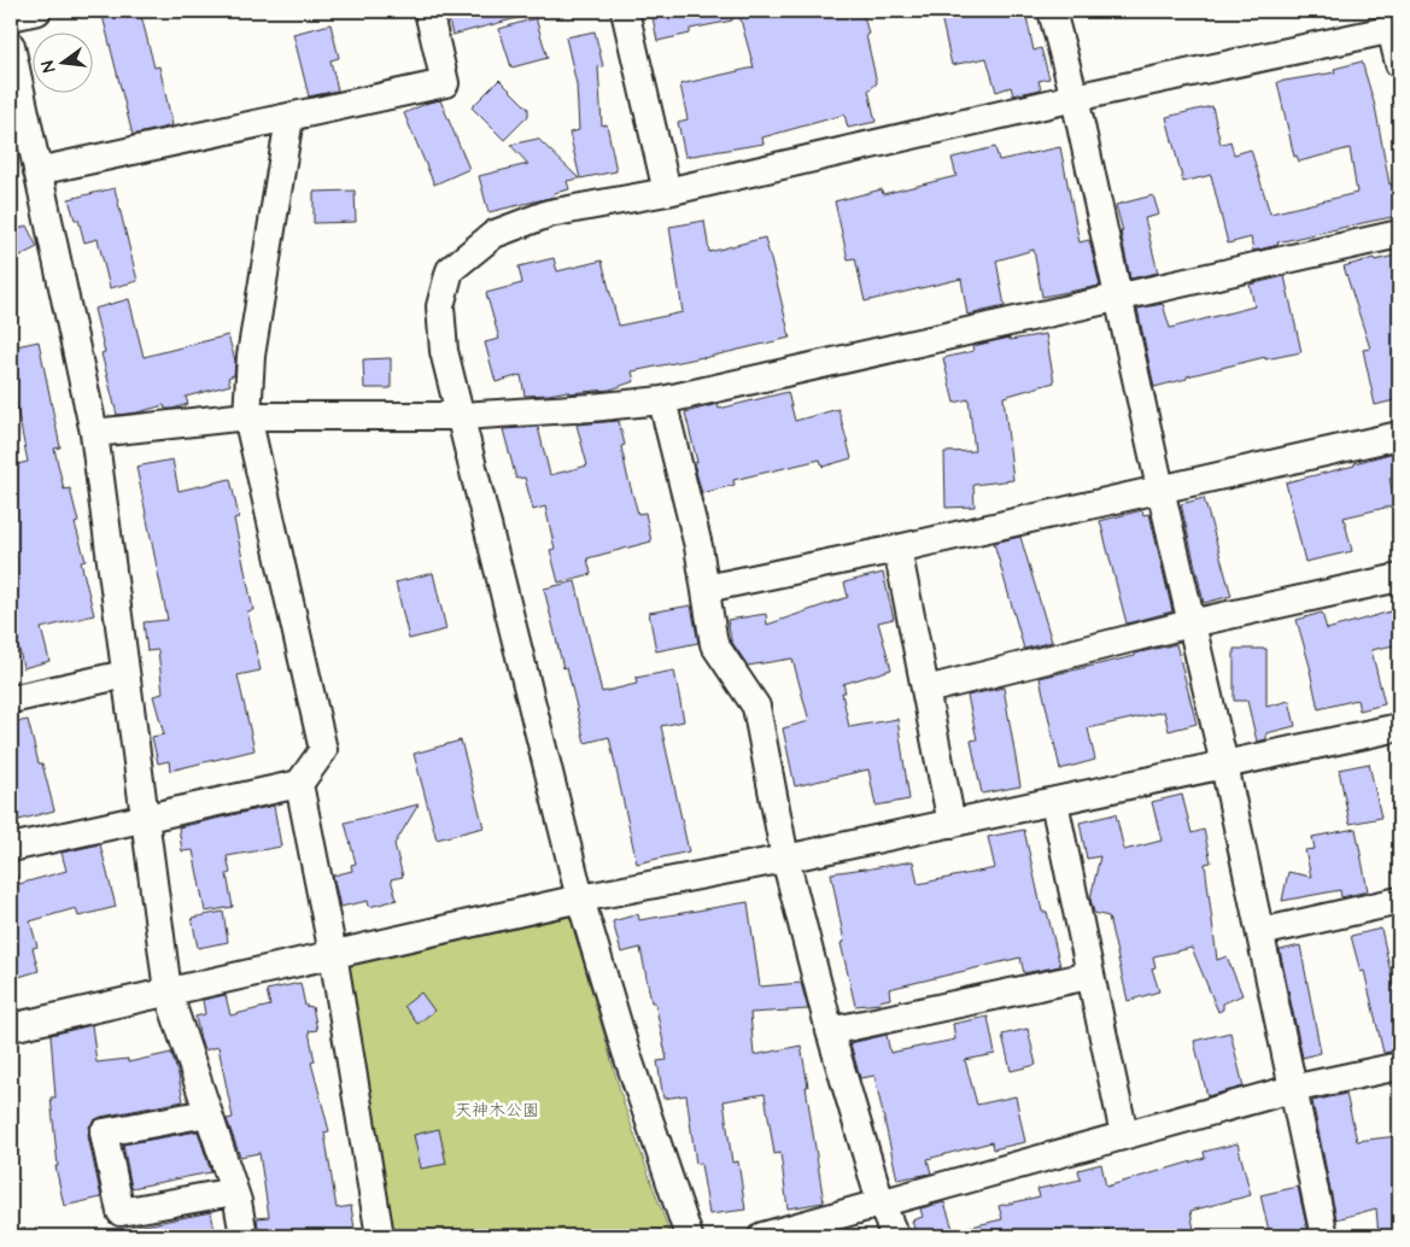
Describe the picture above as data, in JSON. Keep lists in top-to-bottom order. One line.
{"parks":["天神木公園"],"north":"left"}
